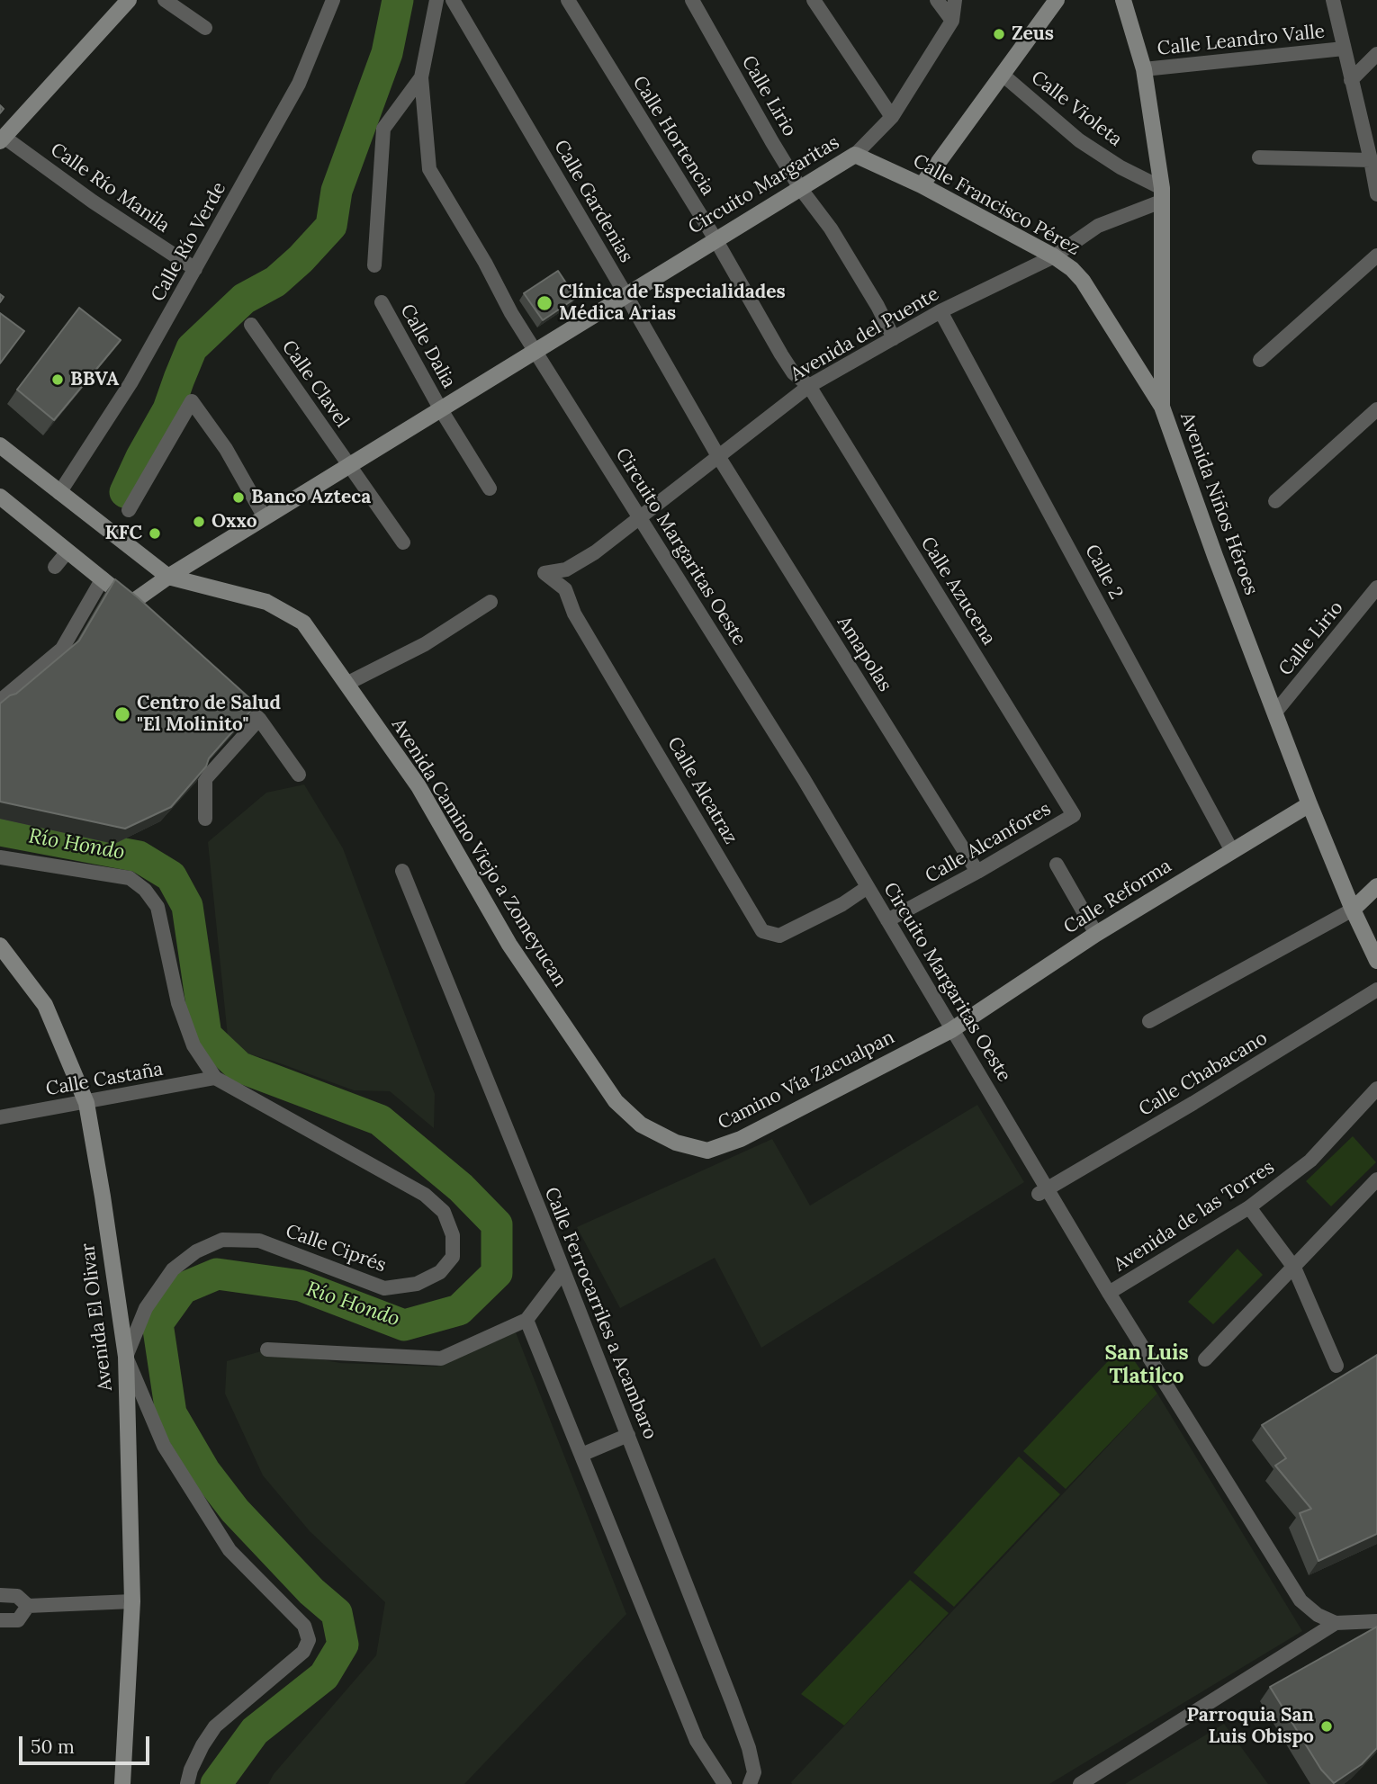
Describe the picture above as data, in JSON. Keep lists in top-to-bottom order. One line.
{"streets":{"street":["Calle Leandro Valle","Calle Lirio","Calle Violeta","Calle Hortencia","Circuito Margaritas","Calle Río Manila","Calle Gardenias","Calle Francisco Pérez","Calle Río Verde","Avenida del Puente","Calle Dalia","Calle Clavel","Avenida Niños Héroes","Circuito Margaritas Oeste","Calle 2","Calle Azucena","Amapolas","Calle Alcatraz","Calle Alcanfores","Avenida Camino Viejo a Zomeyucan","Calle Reforma","Calle Chabacano","Calle Castaña","Camino Vía Zacualpan","Avenida de las Torres","Calle Ciprés","Calle Ferrocarriles a Acambaro","Avenida El Olivar"]},"crossings":[["Calle Leandro Valle","Avenida Niños Héroes"],["Calle Lirio","Circuito Margaritas"],["Calle Lirio","Avenida del Puente"],["Calle Lirio","Avenida Niños Héroes"],["Calle Violeta","Avenida del Puente"],["Calle Violeta","Avenida Niños Héroes"],["Calle Hortencia","Circuito Margaritas"],["Calle Hortencia","Avenida del Puente"],["Calle Hortencia","Calle Azucena"],["Circuito Margaritas","Calle Gardenias"],["Circuito Margaritas","Calle Francisco Pérez"],["Circuito Margaritas","Calle Dalia"],["Circuito Margaritas","Calle Clavel"],["Circuito Margaritas","Circuito Margaritas Oeste"],["Circuito Margaritas","Avenida Camino Viejo a Zomeyucan"],["Calle Río Manila","Calle Río Verde"],["Calle Gardenias","Avenida del Puente"],["Calle Gardenias","Amapolas"],["Calle Francisco Pérez","Avenida del Puente"],["Calle Francisco Pérez","Avenida Niños Héroes"],["Avenida del Puente","Avenida Niños Héroes"],["Avenida del Puente","Circuito Margaritas Oeste"],["Avenida del Puente","Calle 2"],["Avenida del Puente","Calle Azucena"],["Avenida del Puente","Amapolas"],["Avenida del Puente","Calle Alcatraz"],["Avenida Niños Héroes","Calle Reforma"],["Circuito Margaritas Oeste","Calle Alcatraz"],["Circuito Margaritas Oeste","Calle Alcanfores"],["Circuito Margaritas Oeste","Calle Reforma"],["Circuito Margaritas Oeste","Calle Chabacano"],["Circuito Margaritas Oeste","Camino Vía Zacualpan"],["Circuito Margaritas Oeste","Avenida de las Torres"],["Calle 2","Calle Reforma"],["Calle Azucena","Calle Alcanfores"],["Amapolas","Calle Alcanfores"],["Avenida Camino Viejo a Zomeyucan","Camino Vía Zacualpan"],["Calle Reforma","Camino Vía Zacualpan"],["Calle Castaña","Calle Ciprés"],["Calle Castaña","Avenida El Olivar"],["Calle Ciprés","Avenida El Olivar"]],"districts":["San Luis Tlatilco"],"water":["Río Hondo"],"places":["Zeus","Clínica de Especialidades Médica Arias","BBVA","Banco Azteca","Oxxo","KFC","Centro de Salud \"El Molinito\"","Parroquia San Luis Obispo"],"scale_bar":"50 m"}
